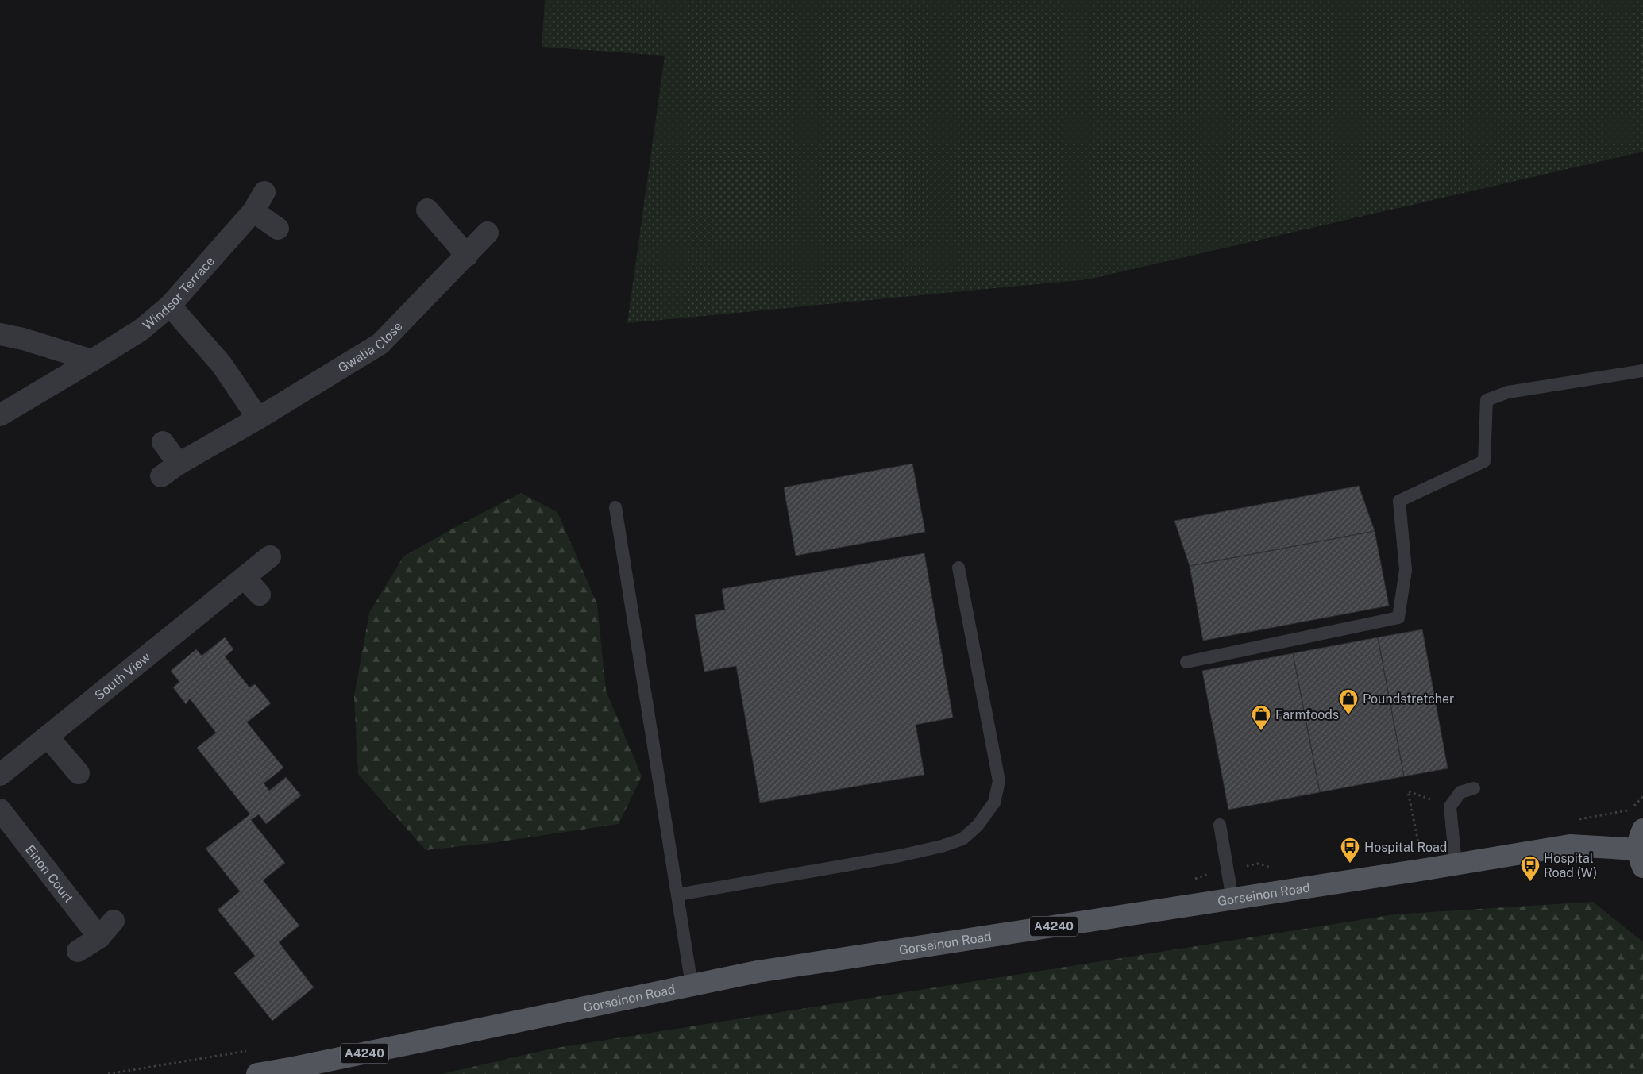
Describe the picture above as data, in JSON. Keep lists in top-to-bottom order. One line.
{"streets":{"main road":["Gorseinon Road","A4240"],"street":["Windsor Terrace","Gwalia Close","South View","Einon Court"]},"places":{"shop":["Poundstretcher","Farmfoods"],"bus stop":["Hospital Road","Hospital Road (W)"]}}
